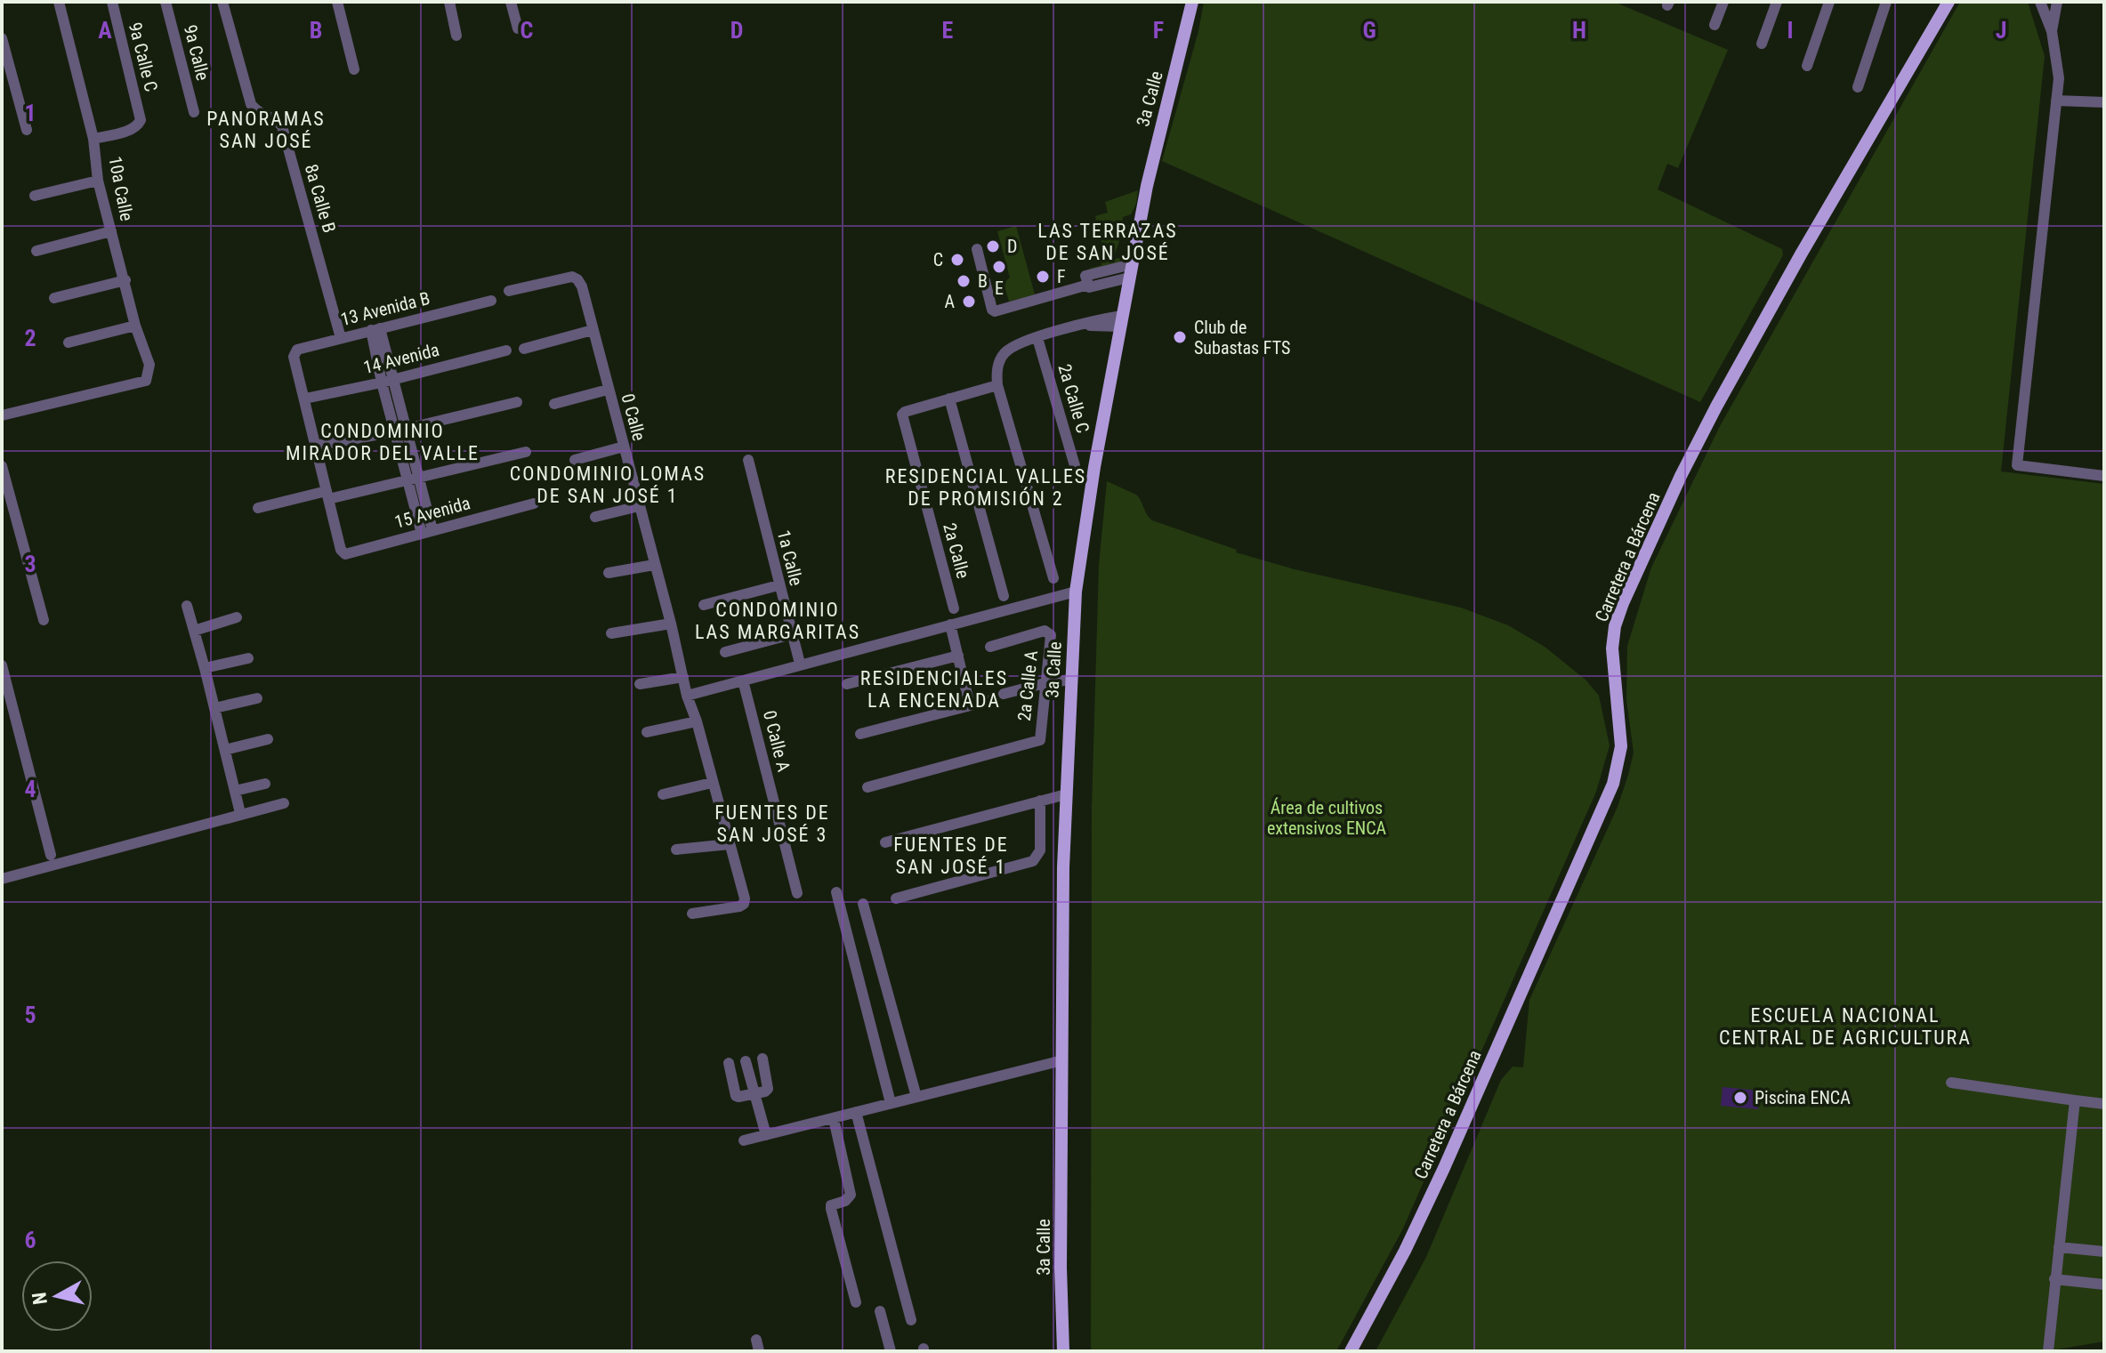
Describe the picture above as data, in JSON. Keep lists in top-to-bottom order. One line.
{"streets":{"main road":["3a Calle","Carretera a Bárcena"],"street":["9a Calle","9a Calle C","10a Calle","8a Calle B","13 Avenida B","14 Avenida","2a Calle C","0 Calle","15 Avenida","2a Calle","1a Calle","2a Calle A","0 Calle A"]},"crossings":[["9a Calle C","10a Calle"],["8a Calle B","13 Avenida B"],["13 Avenida B","14 Avenida"]],"districts":["PANORAMAS SAN JOSÉ","LAS TERRAZAS DE SAN JOSÉ","CONDOMINIO MIRADOR DEL VALLE","CONDOMINIO LOMAS DE SAN JOSÉ 1","RESIDENCIAL VALLES DE PROMISIÓN 2","CONDOMINIO LAS MARGARITAS","RESIDENCIALES LA ENCENADA","FUENTES DE SAN JOSÉ 3","FUENTES DE SAN JOSÉ 1","ESCUELA NACIONAL CENTRAL DE AGRICULTURA"],"parks":["Área de cultivos extensivos ENCA"],"places":["D","C","E","F","B","A","Club de Subastas FTS","Piscina ENCA"],"north":"left","grid":{"columns":["A","B","C","D","E","F","G","H","I","J"],"rows":["1","2","3","4","5","6"]}}
